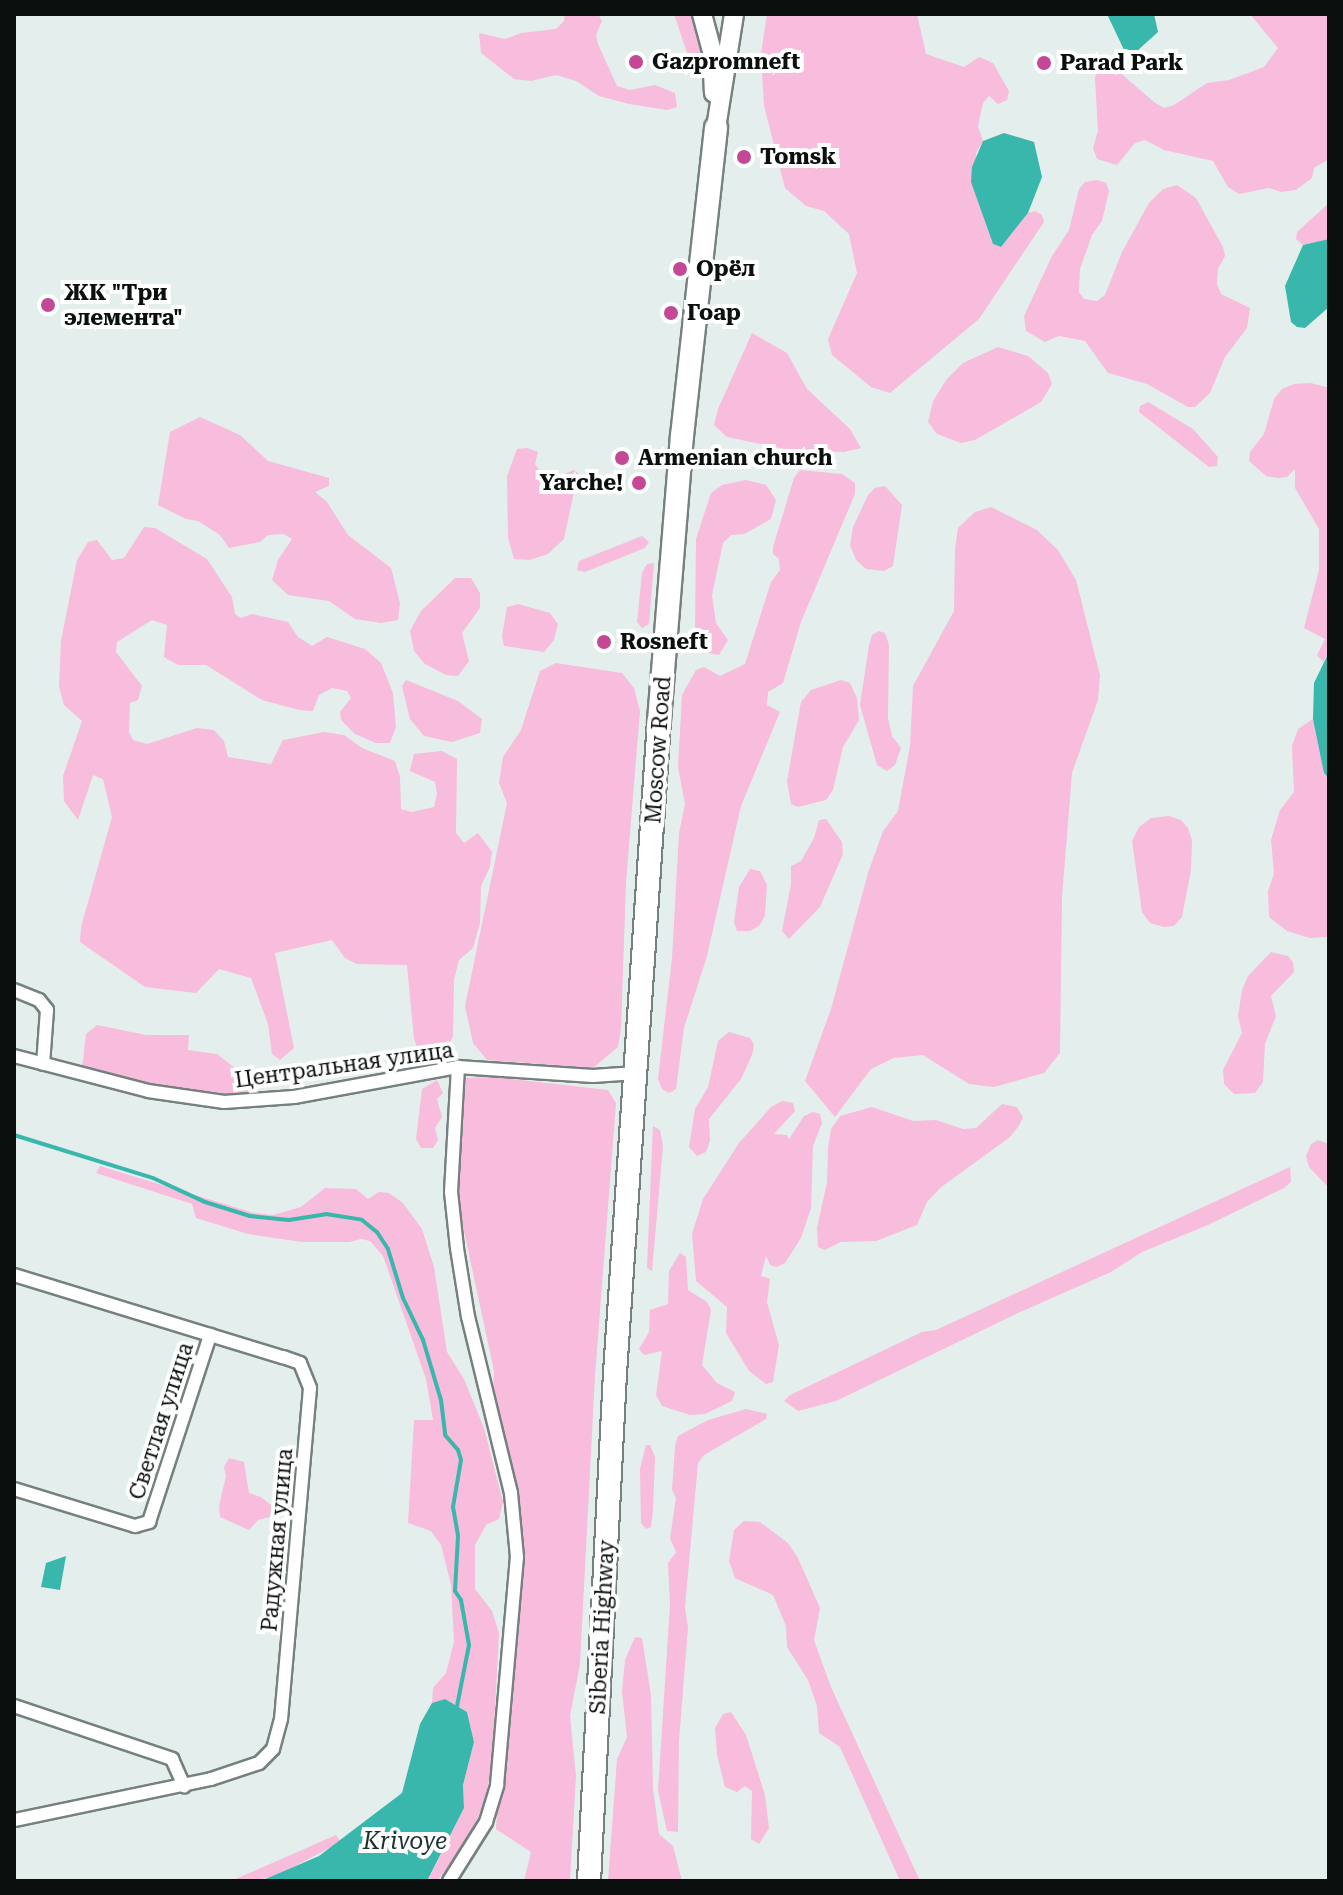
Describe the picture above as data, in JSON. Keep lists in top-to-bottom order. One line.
{"streets":{"highway":["Moscow Road","Siberia Highway"],"street":["Центральная улица","Светлая улица","Радужная улица"]},"crossings":[["Moscow Road","Центральная улица"],["Moscow Road","Siberia Highway"],["Светлая улица","Радужная улица"]],"water":["Krivoye"],"places":["Gazpromneft","Parad Park","Tomsk","Орёл","ЖК \"Три элемента\"","Гоар","Armenian church","Yarche!","Rosneft"]}
